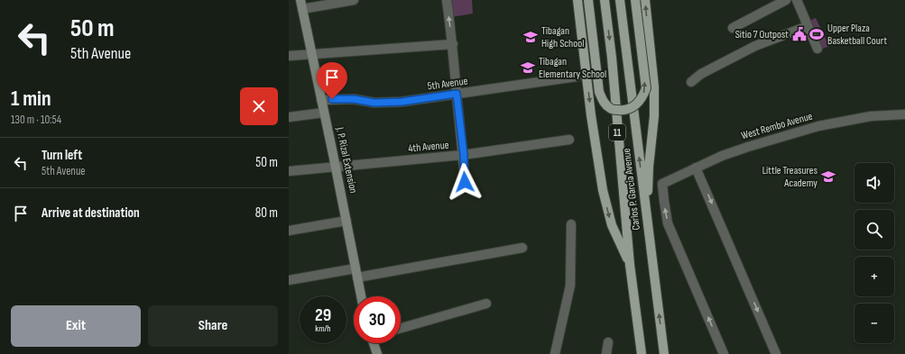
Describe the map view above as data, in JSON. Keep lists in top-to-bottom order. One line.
{"streets":{"main road":["11","J. P. Rizal Extension","Carlos P. Garcia Avenue"],"street":["5th Avenue","West Rembo Avenue","4th Avenue"]},"crossings":[["5th Avenue","J. P. Rizal Extension"],["4th Avenue","J. P. Rizal Extension"]],"places":{"public building":["Sitio 7 Outpost"],"sports":["Upper Plaza Basketball Court"],"school or university":["Tibagan High School","Tibagan Elementary School","Little Treasures Academy"]},"page":{"turn":["50 m","5th Avenue"],"heading":["1 min","130 m · 10:54"],"list":[{"name":"Turn left","note":"5th Avenue","value":"50 m"},{"name":"Arrive at destination","value":"80 m"}],"map_buttons":["+","−"],"speed":"29 km/h","limit":"30","buttons":["Exit","Share"]}}
